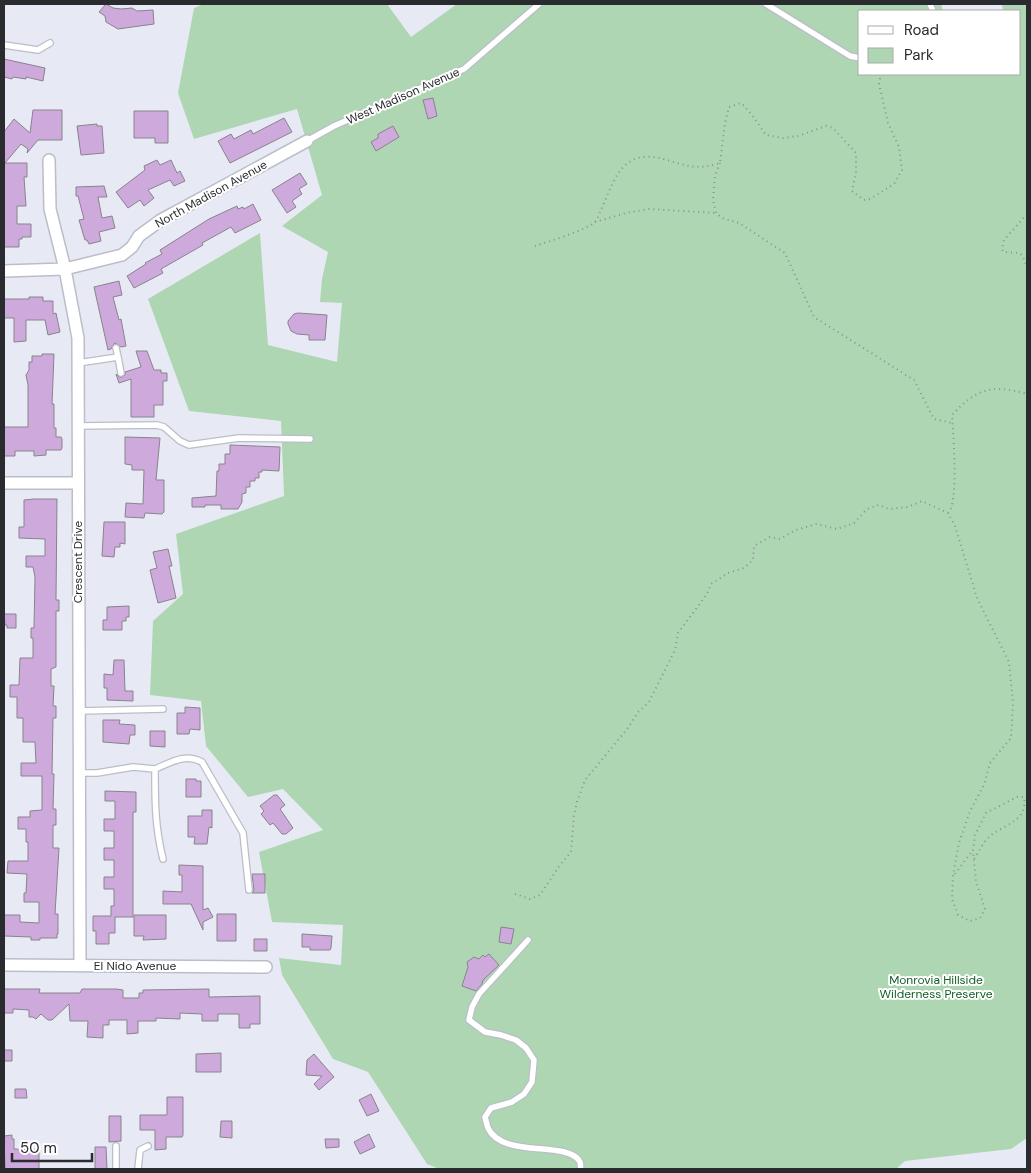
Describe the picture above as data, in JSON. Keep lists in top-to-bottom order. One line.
{"streets":{"street":["North Madison Avenue","Crescent Drive","El Nido Avenue"],"lane":["West Madison Avenue"]},"crossings":[["West Madison Avenue","North Madison Avenue"],["North Madison Avenue","Crescent Drive"],["Crescent Drive","El Nido Avenue"]],"parks":["Monrovia Hillside Wilderness Preserve"],"legend":["Road","Park"],"scale_bar":"50 m"}
